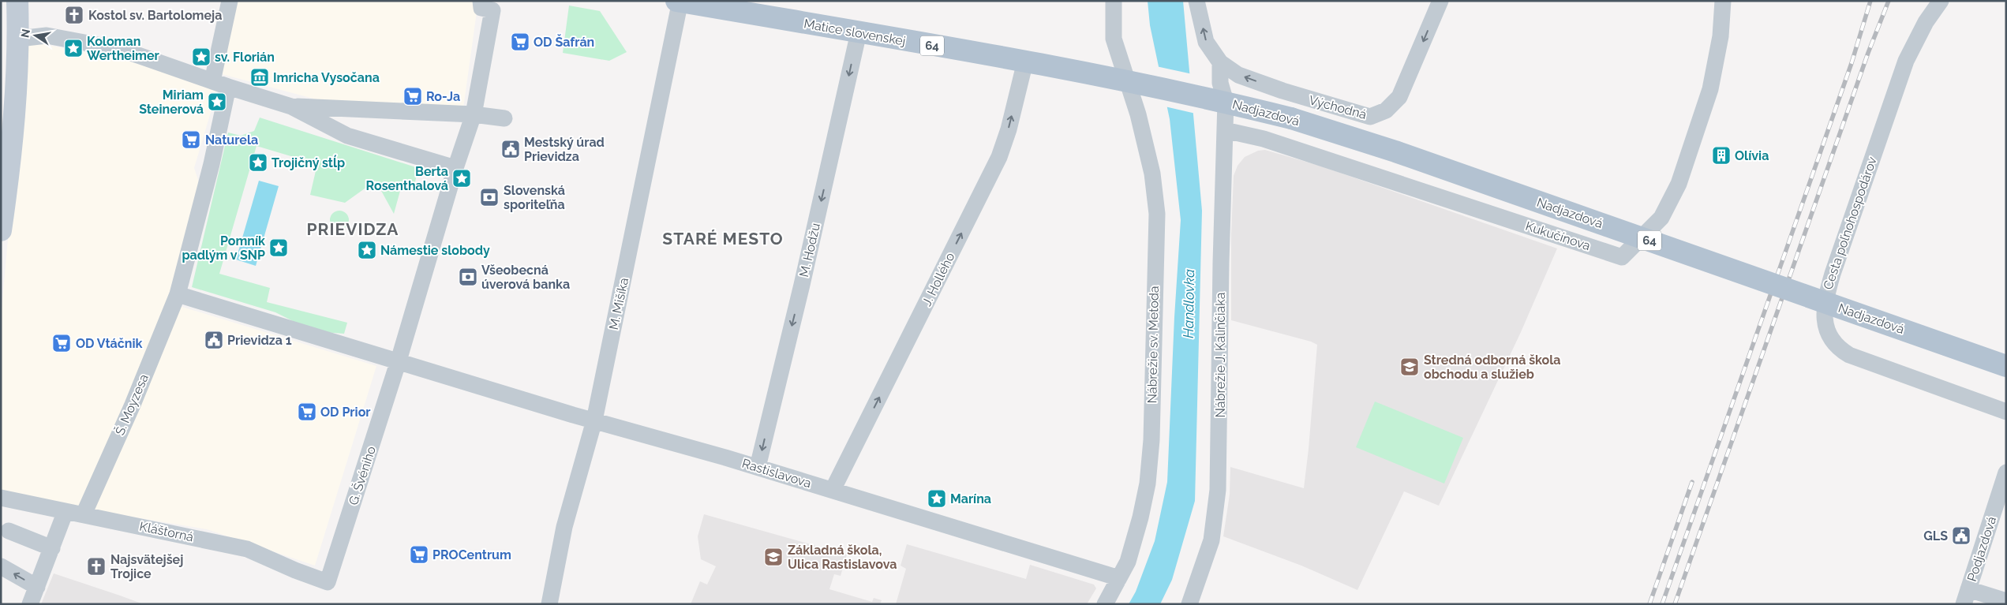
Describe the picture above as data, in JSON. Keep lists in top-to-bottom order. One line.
{"streets":{"main road":["Matice slovenskej","64","Nadjazdová"],"street":["Východná","Cesta poľnohospodárov","Kukučínova","M. Hodžu","J. Hollého","M. Mišíka","Nábrežie sv. Metoda","Nábrežie J. Kalinčiaka","Š. Moyzesa","Rastislavova","G. Švéniho","Kláštorná","Podjazdová"]},"crossings":[["Matice slovenskej","Nadjazdová"],["Matice slovenskej","M. Hodžu"],["Matice slovenskej","J. Hollého"],["Matice slovenskej","M. Mišíka"],["Matice slovenskej","Nábrežie sv. Metoda"],["Východná","Nábrežie J. Kalinčiaka"],["Nadjazdová","Nábrežie sv. Metoda"],["Nadjazdová","Nábrežie J. Kalinčiaka"],["Kukučínova","Nábrežie J. Kalinčiaka"],["M. Hodžu","Rastislavova"],["J. Hollého","Rastislavova"],["M. Mišíka","Rastislavova"],["Nábrežie sv. Metoda","Rastislavova"],["Š. Moyzesa","Kláštorná"],["Rastislavova","G. Švéniho"],["G. Švéniho","Kláštorná"]],"one_way":["M. Hodžu","J. Hollého"],"districts":["PRIEVIDZA","STARÉ MESTO"],"water":["Handlovka"],"places":{"church":["Kostol sv. Bartolomeja","Najsvätejšej Trojice"],"supermarket":["OD Šafrán","Ro-Ja","Naturela","OD Vtáčnik","OD Prior","PROCentrum"],"place":["Koloman Wertheimer","sv. Florián","Miriam Steinerová","Trojičný stĺp","Berta Rosenthalová","Pomník padlým v SNP","Námestie slobody","Marína"],"museum":["Imricha Vysočana"],"public building":["Mestský úrad Prievidza","Prievidza 1","GLS"],"building":["Olívia"],"bank":["Slovenská sporiteľňa","Všeobecná úverová banka"],"school or university":["Stredná odborná škola obchodu a služieb","Základná škola, Ulica Rastislavova"]},"north":"left"}
